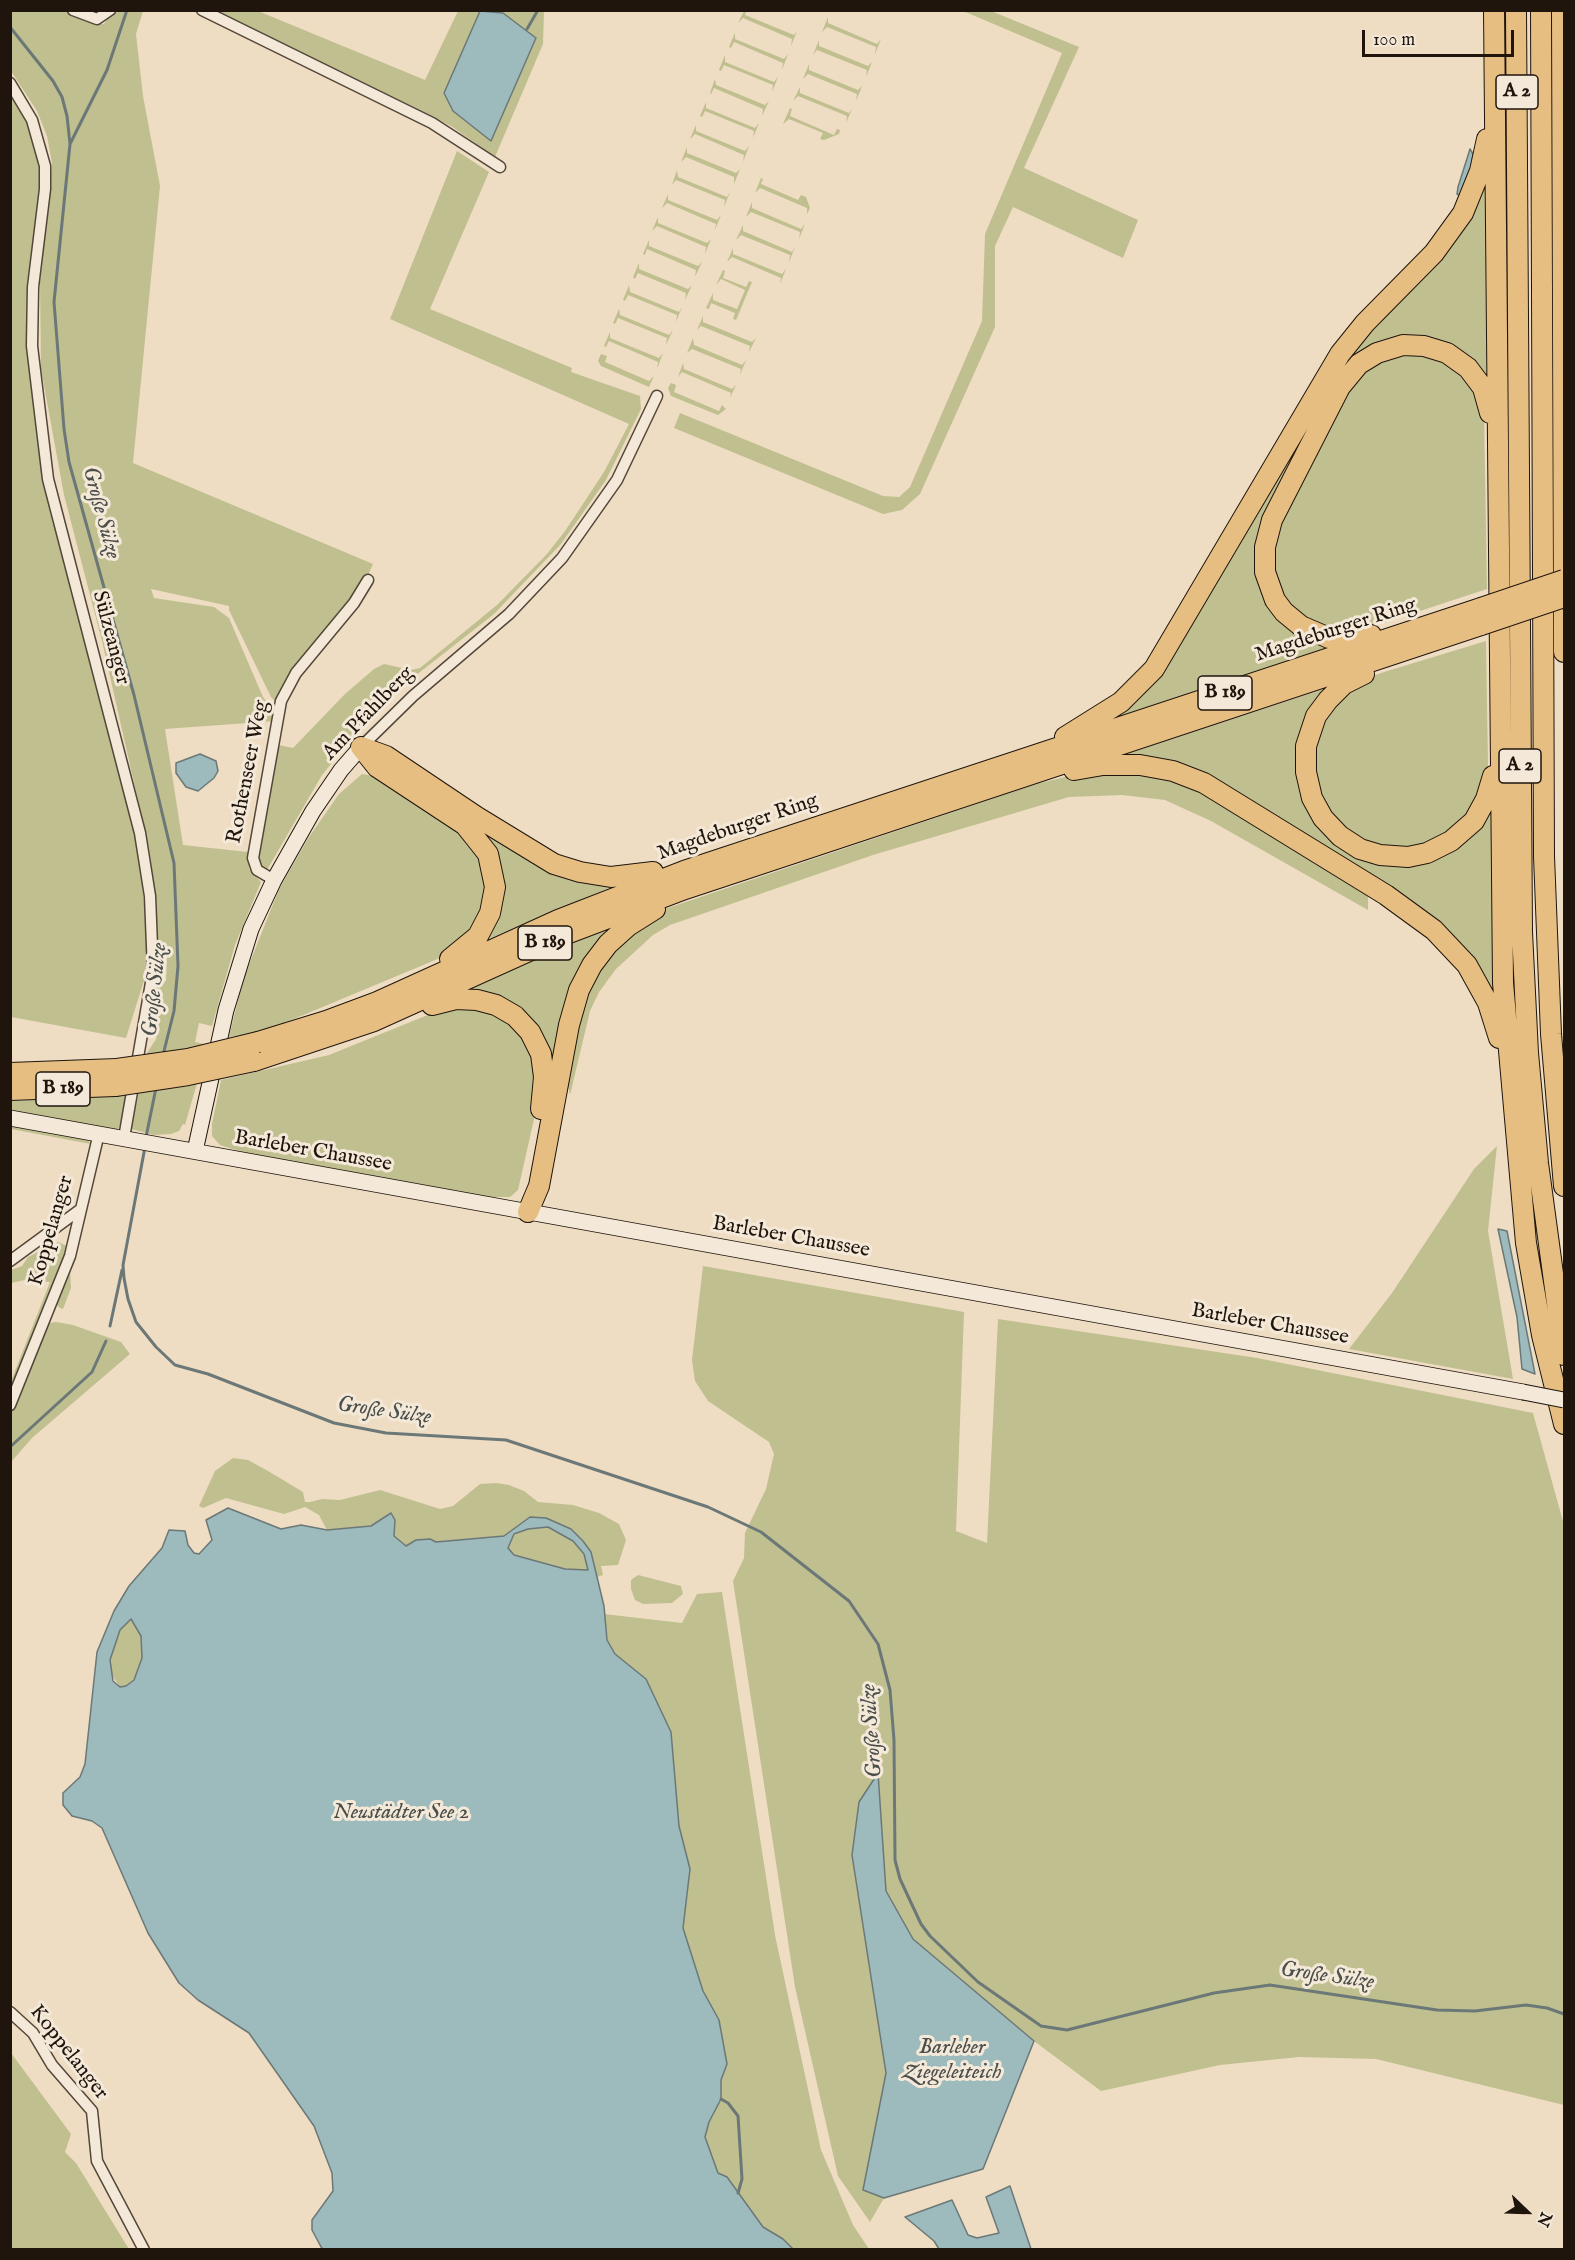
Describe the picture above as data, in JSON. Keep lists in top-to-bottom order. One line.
{"streets":{"highway":["A 2","Magdeburger Ring","B 189"],"street":["Sülzeanger","Am Pfahlberg","Rothenseer Weg","Barleber Chaussee","Koppelanger"]},"crossings":[["Magdeburger Ring","B 189"],["Sülzeanger","Barleber Chaussee"],["Am Pfahlberg","Rothenseer Weg"],["Am Pfahlberg","Barleber Chaussee"],["Barleber Chaussee","Koppelanger"]],"water":["Große Sülze","Neustädter See 2","Barleber Ziegeleiteich"],"scale_bar":"100 m","north":"bottom right"}
